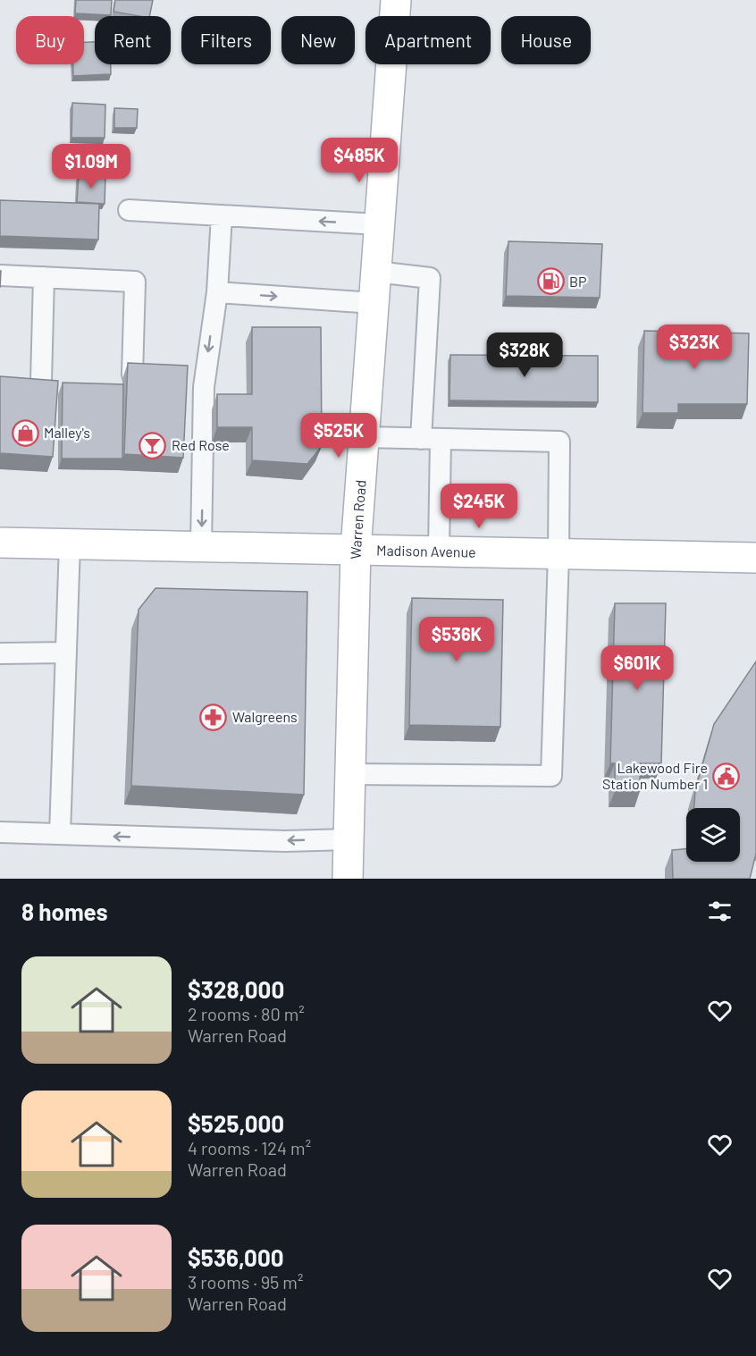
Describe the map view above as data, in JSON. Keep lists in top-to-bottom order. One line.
{"streets":{"main road":["Warren Road","Madison Avenue"]},"crossings":[["Warren Road","Madison Avenue"]],"places":{"fuel station":["BP"],"shop":["Malley's"],"bar":["Red Rose"],"pharmacy":["Walgreens"],"public building":["Lakewood Fire Station Number 1"]},"page":{"chip":["Buy","Rent","Filters","New","Apartment","House"],"price":["$485K","$1.09M","$323K","$328K","$525K","$245K","$536K","$601K"],"heading":"8 homes","list":[{"name":"$328,000","note":"2 rooms · 80 m² · Warren Road"},{"name":"$525,000","note":"4 rooms · 124 m² · Warren Road"},{"name":"$536,000","note":"3 rooms · 95 m² · Warren Road"}]}}
